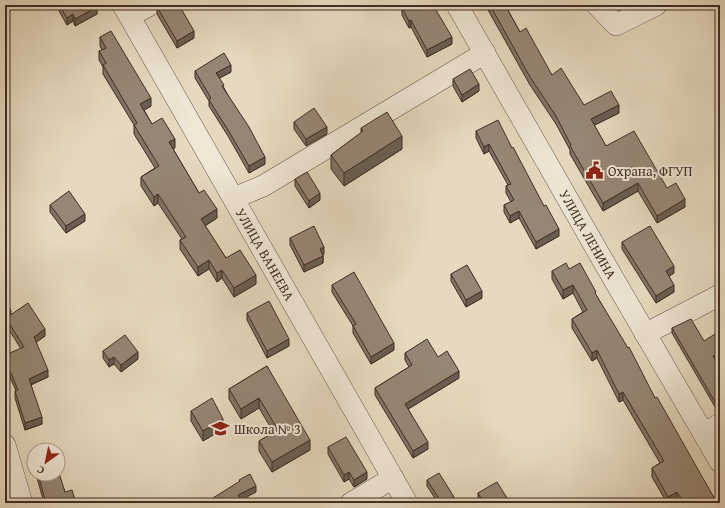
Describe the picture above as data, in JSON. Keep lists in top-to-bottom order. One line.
{"streets":{"street":["УЛИЦА ЛЕНИНА","УЛИЦА ВАНЕЕВА"]},"places":{"public building":["Охрана, ФГУП"],"school or university":["Школа № 3"]},"north":"bottom left"}
